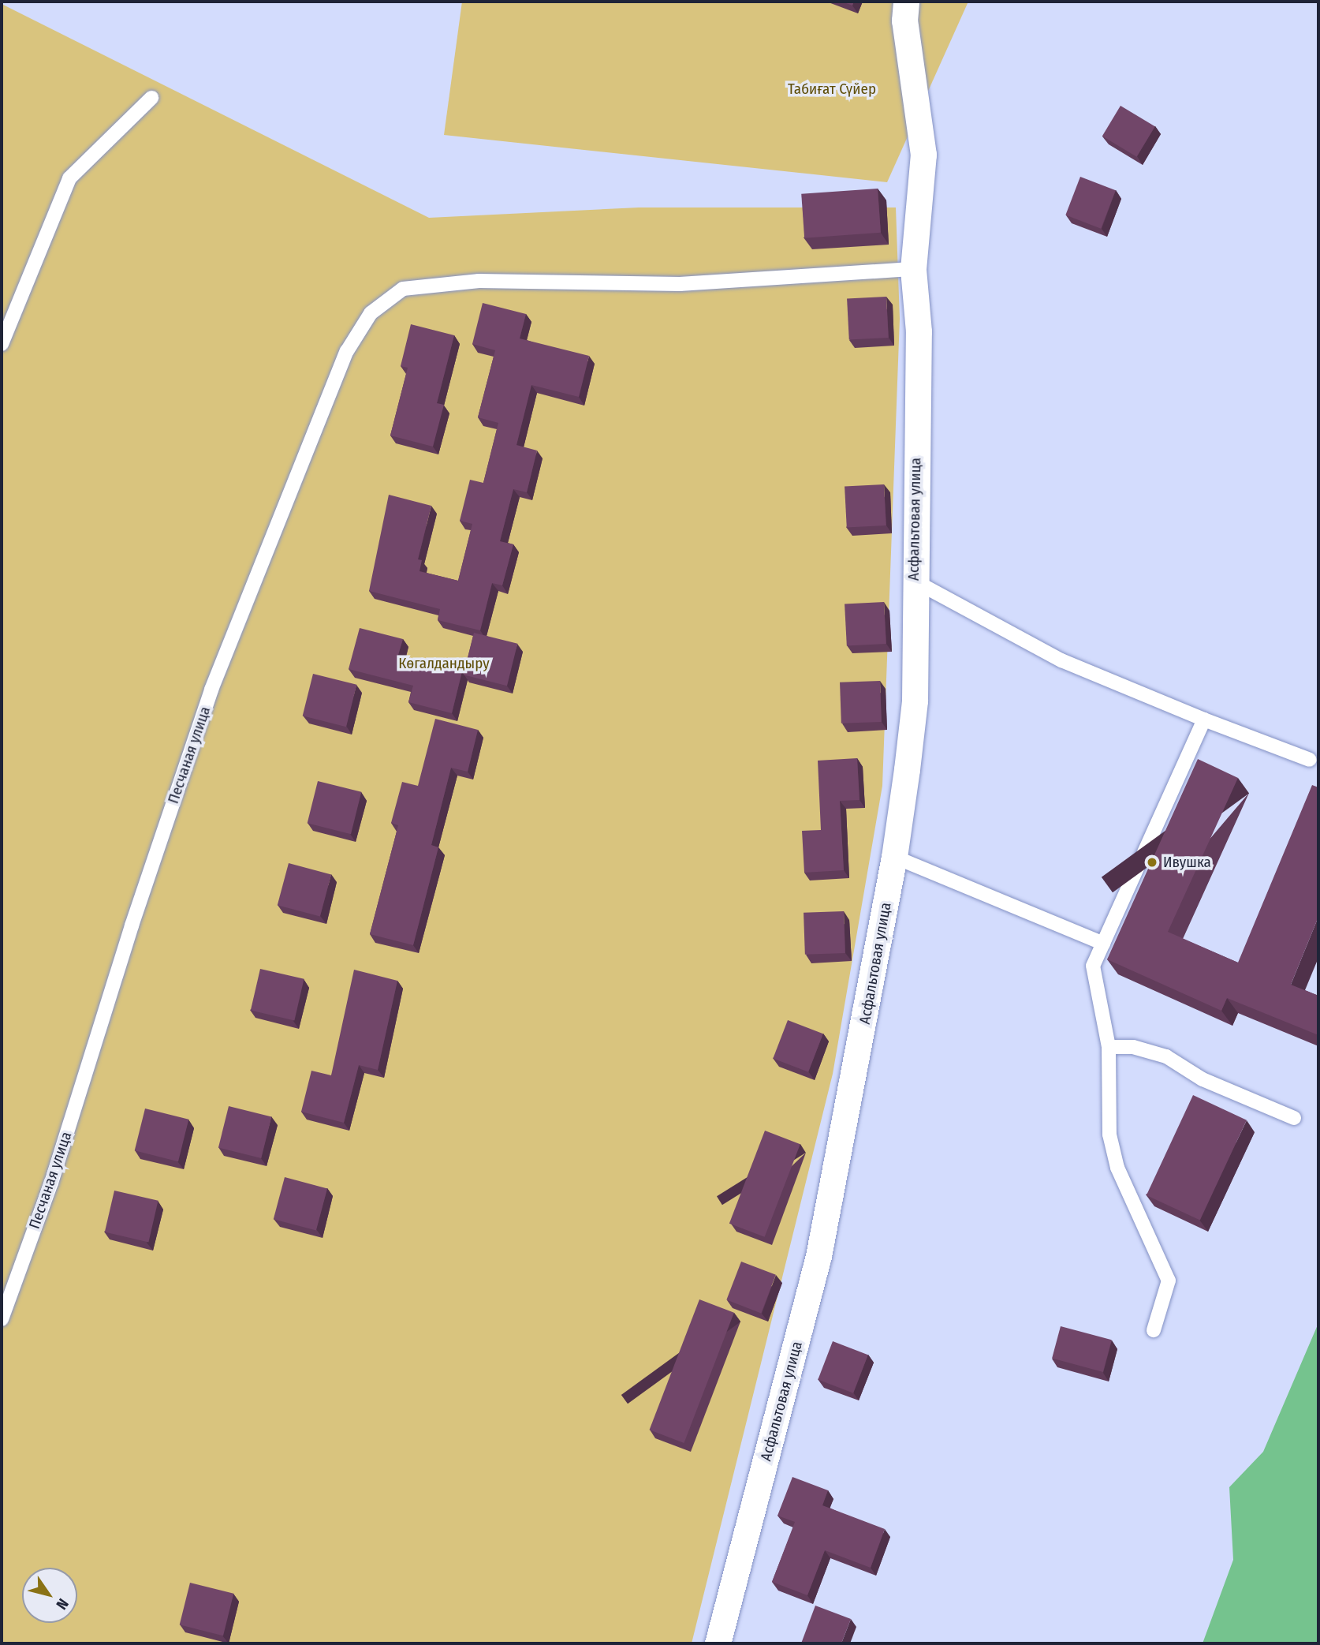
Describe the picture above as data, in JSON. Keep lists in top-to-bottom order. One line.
{"streets":{"street":["Асфальтовая улица"],"lane":["Песчаная улица"]},"crossings":[["Асфальтовая улица","Песчаная улица"]],"parks":["Табиғат Сүйер","Көгалдандыру"],"places":["Ивушка"],"north":"bottom right"}
